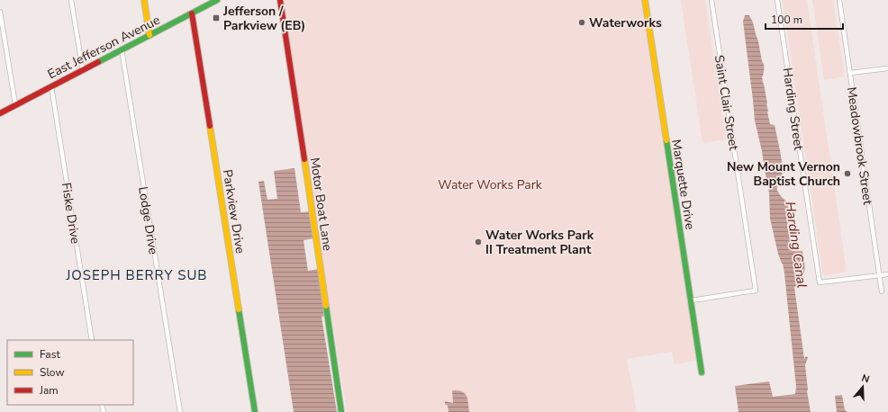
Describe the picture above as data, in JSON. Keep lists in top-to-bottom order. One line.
{"streets":{"street":["East Jefferson Avenue","Saint Clair Street","Harding Street","Meadowbrook Street","Marquette Drive","Motor Boat Lane","Parkview Drive","Fiske Drive","Lodge Drive"]},"crossings":[["East Jefferson Avenue","Parkview Drive"],["East Jefferson Avenue","Fiske Drive"],["East Jefferson Avenue","Lodge Drive"],["Saint Clair Street","Marquette Drive"],["Harding Street","Meadowbrook Street"]],"districts":["JOSEPH BERRY SUB"],"water":["Harding Canal"],"parks":["Water Works Park"],"places":{"transit":["Jefferson / Parkview (EB)"],"other":["Waterworks","New Mount Vernon Baptist Church","Water Works Park II Treatment Plant"]},"legend":["Fast","Slow","Jam"],"scale_bar":"100 m","north":"top"}
